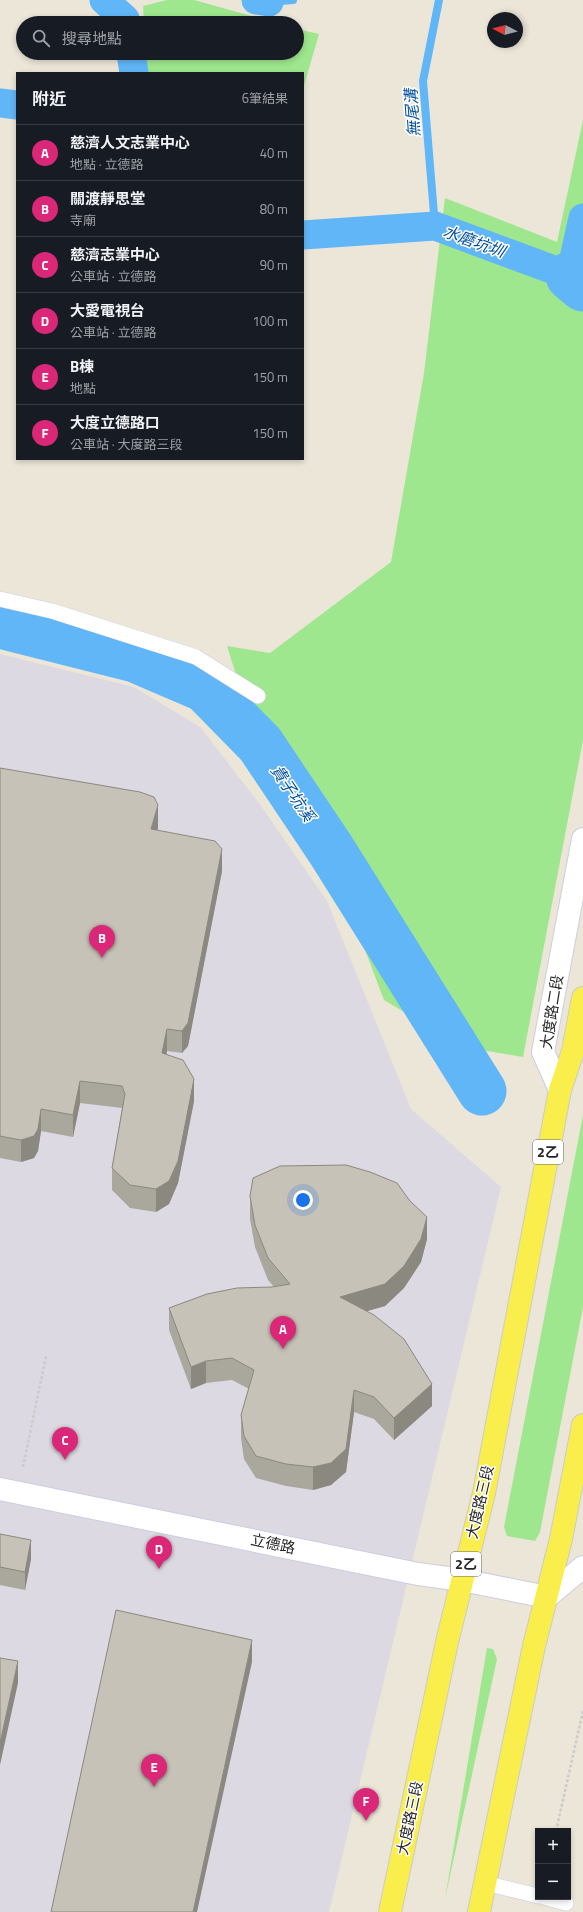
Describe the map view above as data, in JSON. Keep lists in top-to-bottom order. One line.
{"streets":{"main road":["大度路二段","2乙","大度路三段"],"street":["立德路"]},"crossings":[["大度路二段","大度路三段"],["大度路三段","立德路"]],"water":["無尾溝","水磨坑圳","貴子坑溪"],"north":"left","page":{"search":"搜尋地點","heading":["附近","6筆結果"],"list":[{"mark":"A","name":"慈濟人文志業中心","note":"地點 · 立德路","value":"40 m"},{"mark":"B","name":"關渡靜思堂","note":"寺廟","value":"80 m"},{"mark":"C","name":"慈濟志業中心","note":"公車站 · 立德路","value":"90 m"},{"mark":"D","name":"大愛電視台","note":"公車站 · 立德路","value":"100 m"},{"mark":"E","name":"B棟","note":"地點","value":"150 m"},{"mark":"F","name":"大度立德路口","note":"公車站 · 大度路三段","value":"150 m"}],"pins":["B","A","C","D","E","F"],"map_buttons":["+","−"]}}
